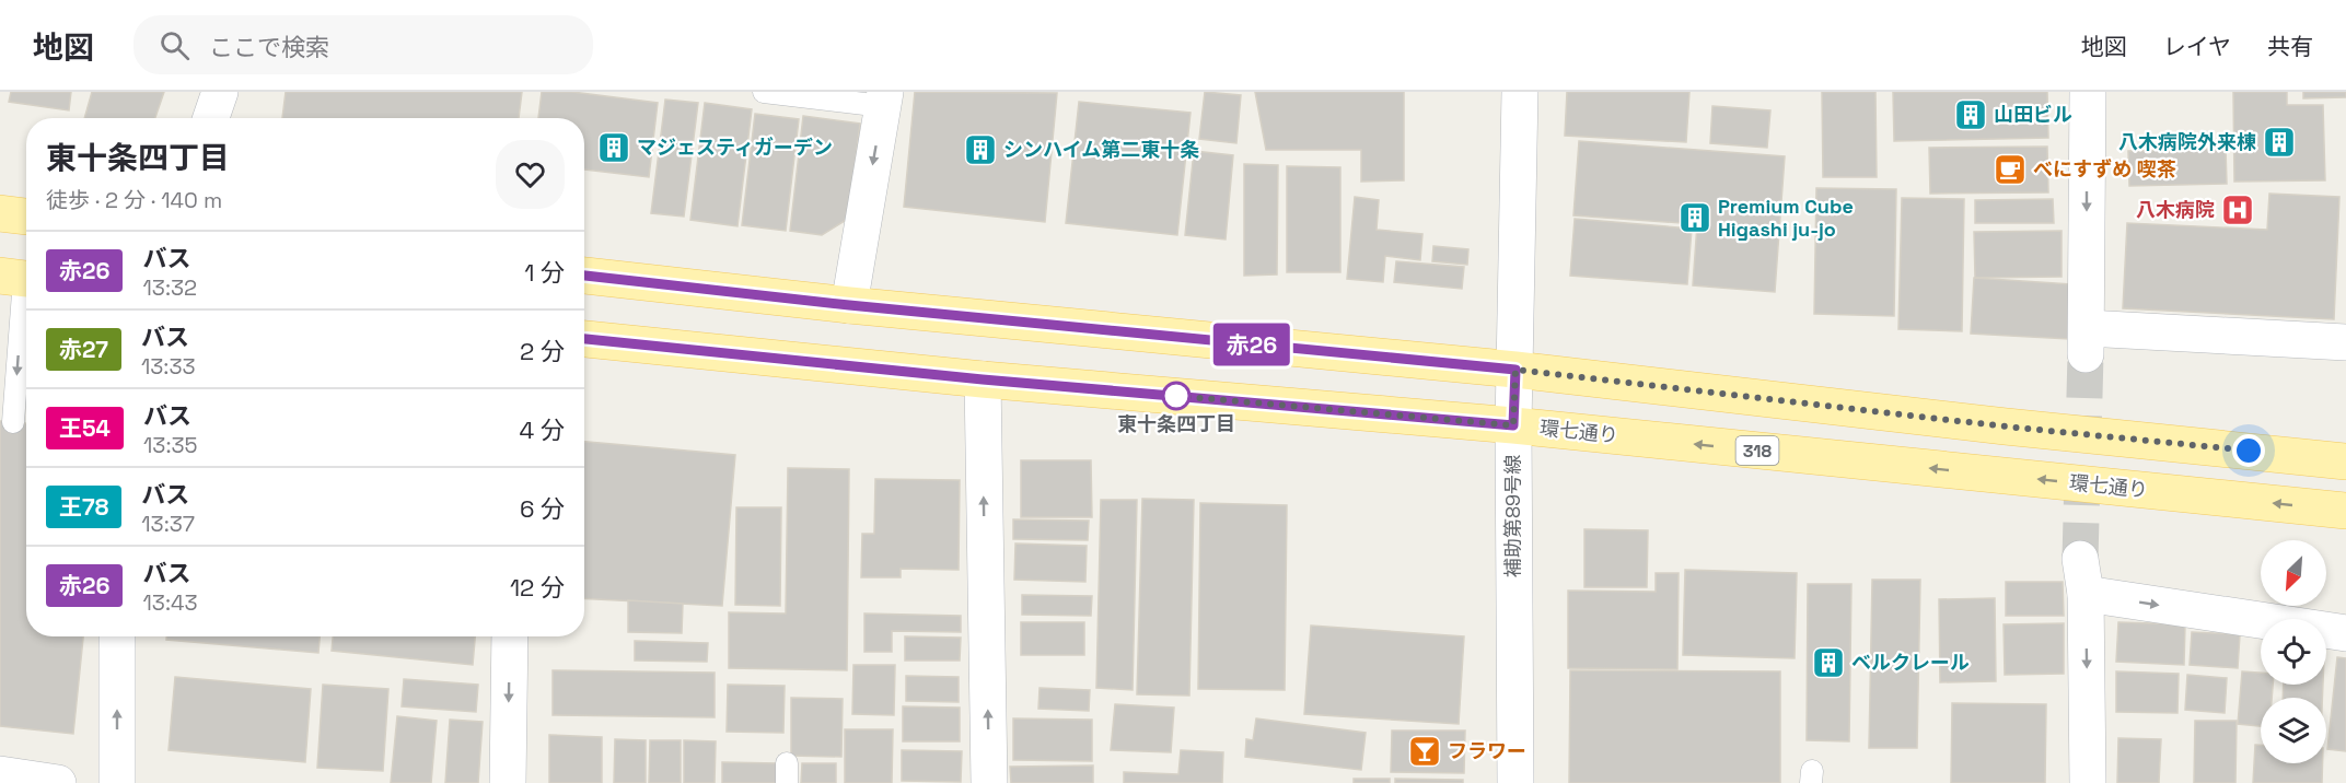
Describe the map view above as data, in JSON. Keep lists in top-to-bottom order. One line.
{"streets":{"main road":["環七通り","318"],"street":["補助第89号線"]},"crossings":[["環七通り","補助第89号線"]],"places":{"building":["山田ビル","八木病院外来棟","マジェスティガーデン","シンハイム第二東十条","Premium Cube Higashi ju-jo","ベルクレール"],"cafe":["べにすずめ 喫茶"],"hospital":["八木病院"],"other":["東十条四丁目"],"bar":["フラワー"]},"lines":["bus line 赤26"],"north":"bottom left","page":{"header":"地図","search":"ここで検索","nav":["地図","レイヤ","共有"],"on_map":"赤26","heading":["東十条四丁目","徒歩 · 2 分 · 140 m"],"list":[{"mark":"赤26","name":"バス","note":"13:32","value":"1 分"},{"mark":"赤27","name":"バス","note":"13:33","value":"2 分"},{"mark":"王54","name":"バス","note":"13:35","value":"4 分"},{"mark":"王78","name":"バス","note":"13:37","value":"6 分"},{"mark":"赤26","name":"バス","note":"13:43","value":"12 分"}]}}
